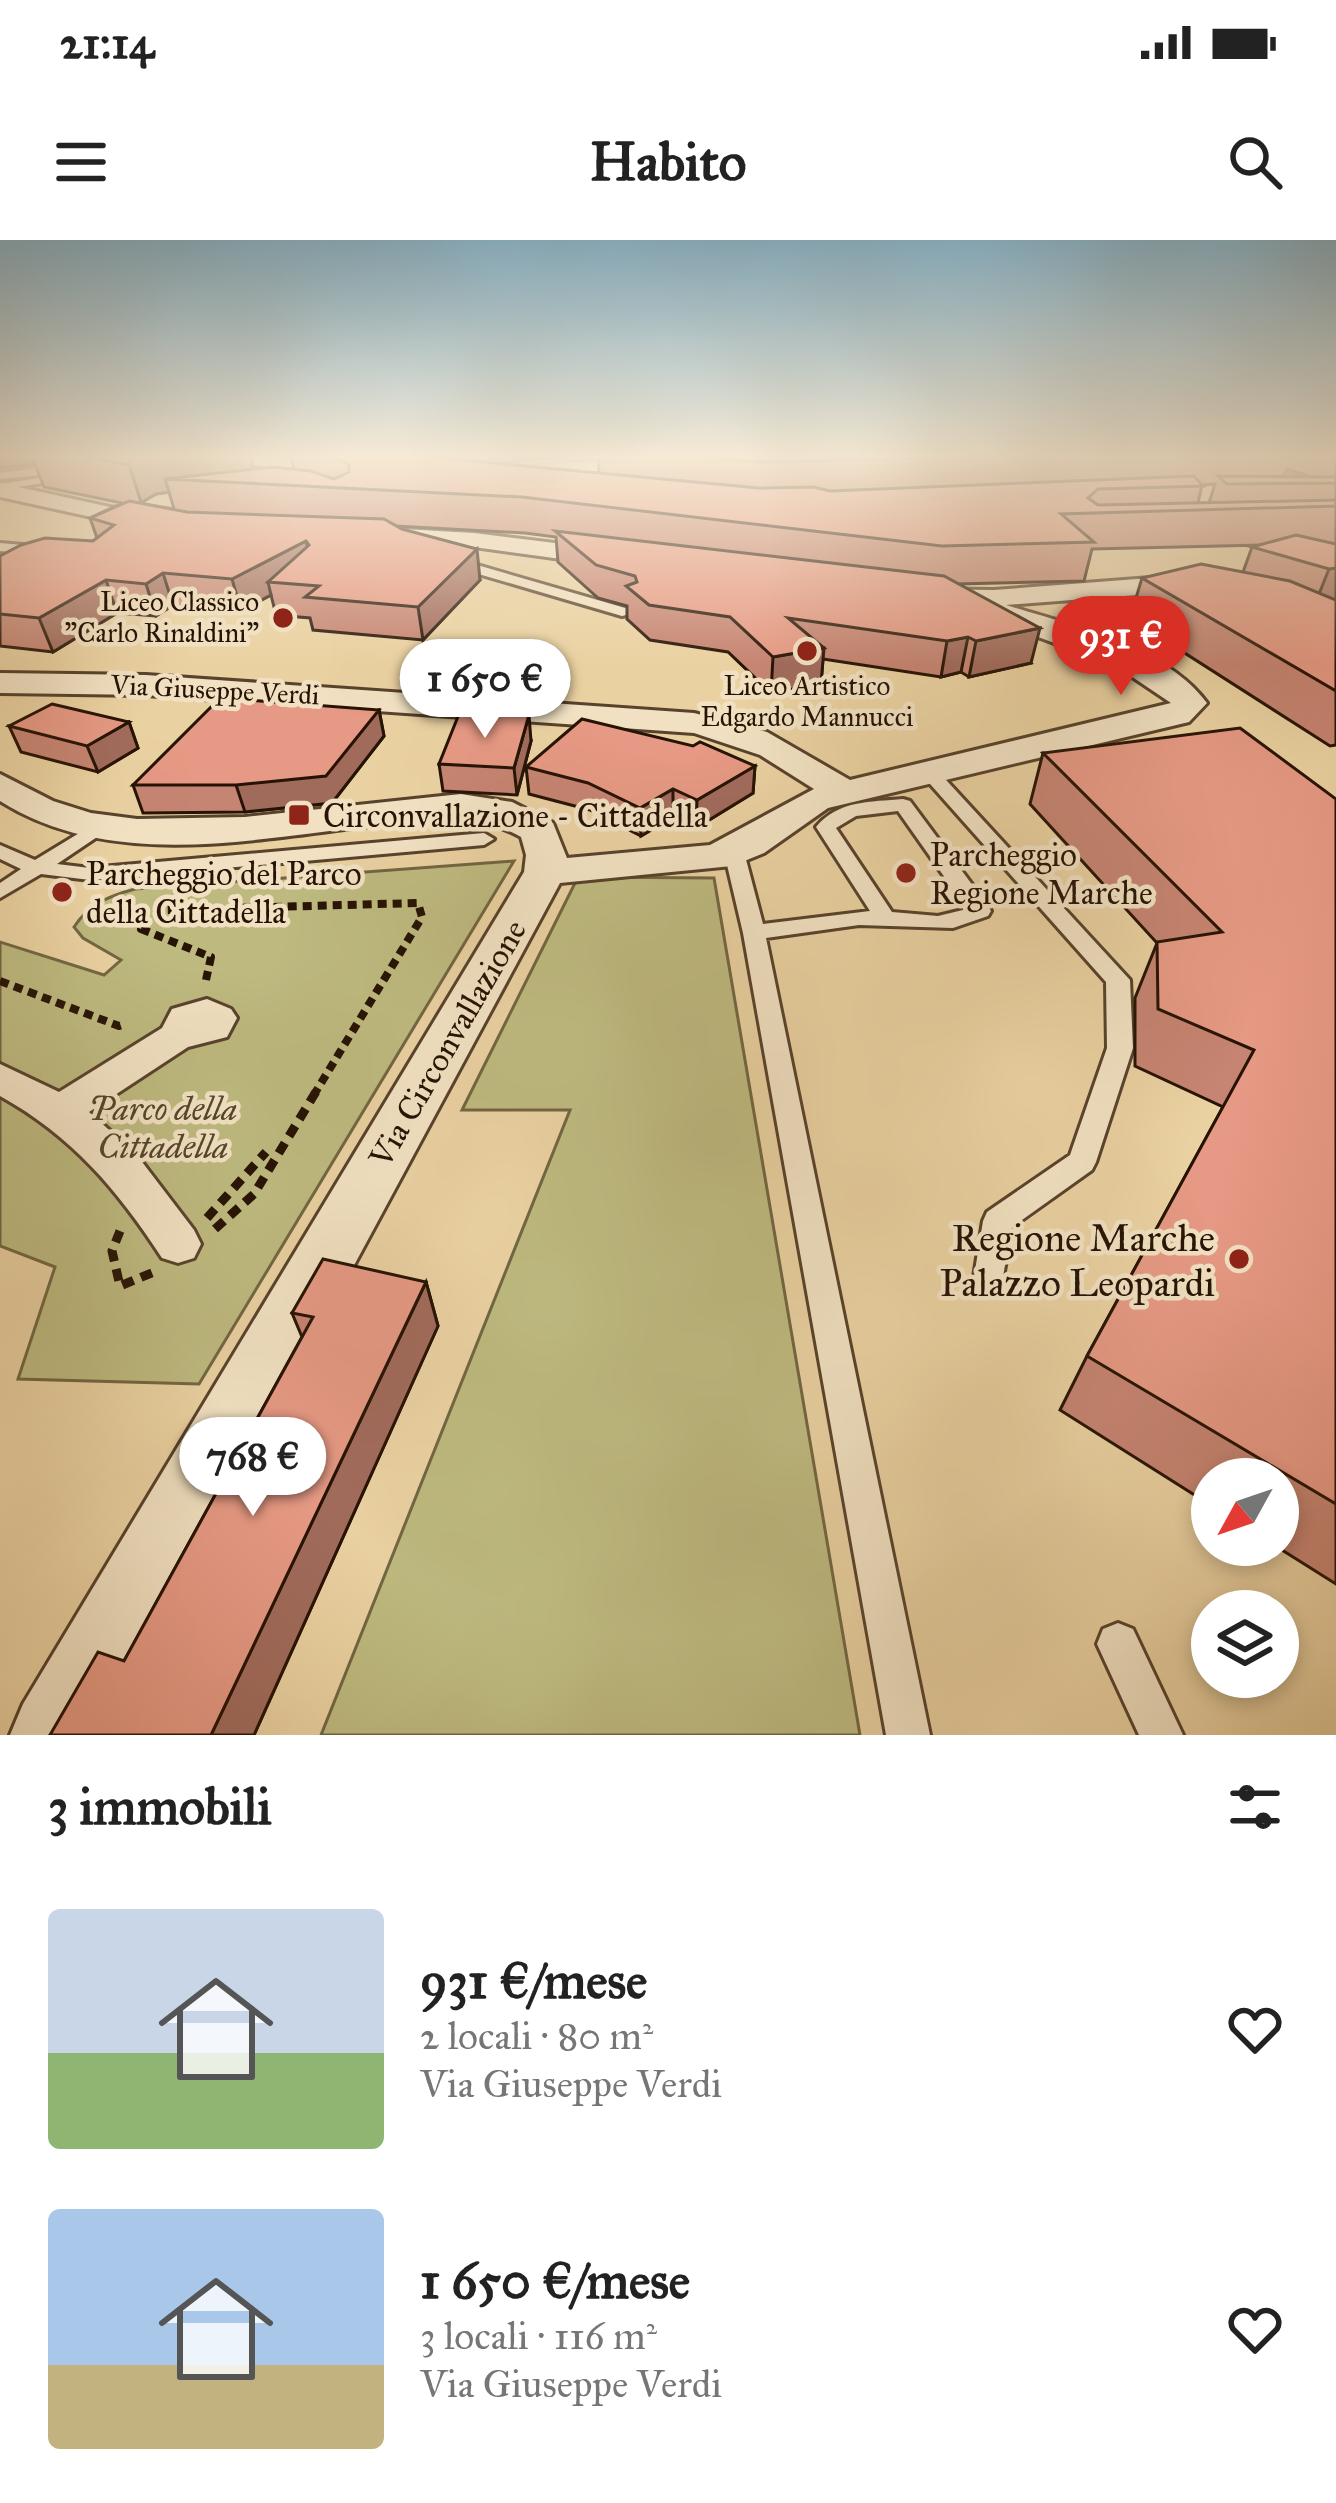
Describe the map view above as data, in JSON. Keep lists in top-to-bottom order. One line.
{"streets":{"street":["Via Giuseppe Verdi","Via Circonvallazione"]},"parks":["Parco della Cittadella"],"places":{"other":["Liceo Classico \"Carlo Rinaldini\"","Liceo Artistico Edgardo Mannucci","Parcheggio Regione Marche","Parcheggio del Parco della Cittadella","Regione Marche Palazzo Leopardi"],"transit":["Circonvallazione - Cittadella"]},"north":"bottom left","page":{"status":"21:14","header":"Habito","price":["931 €","1 650 €","768 €"],"heading":"3 immobili","list":[{"name":"931 €/mese","note":"2 locali · 80 m² · Via Giuseppe Verdi"},{"name":"1 650 €/mese","note":"3 locali · 116 m² · Via Giuseppe Verdi"}]}}
